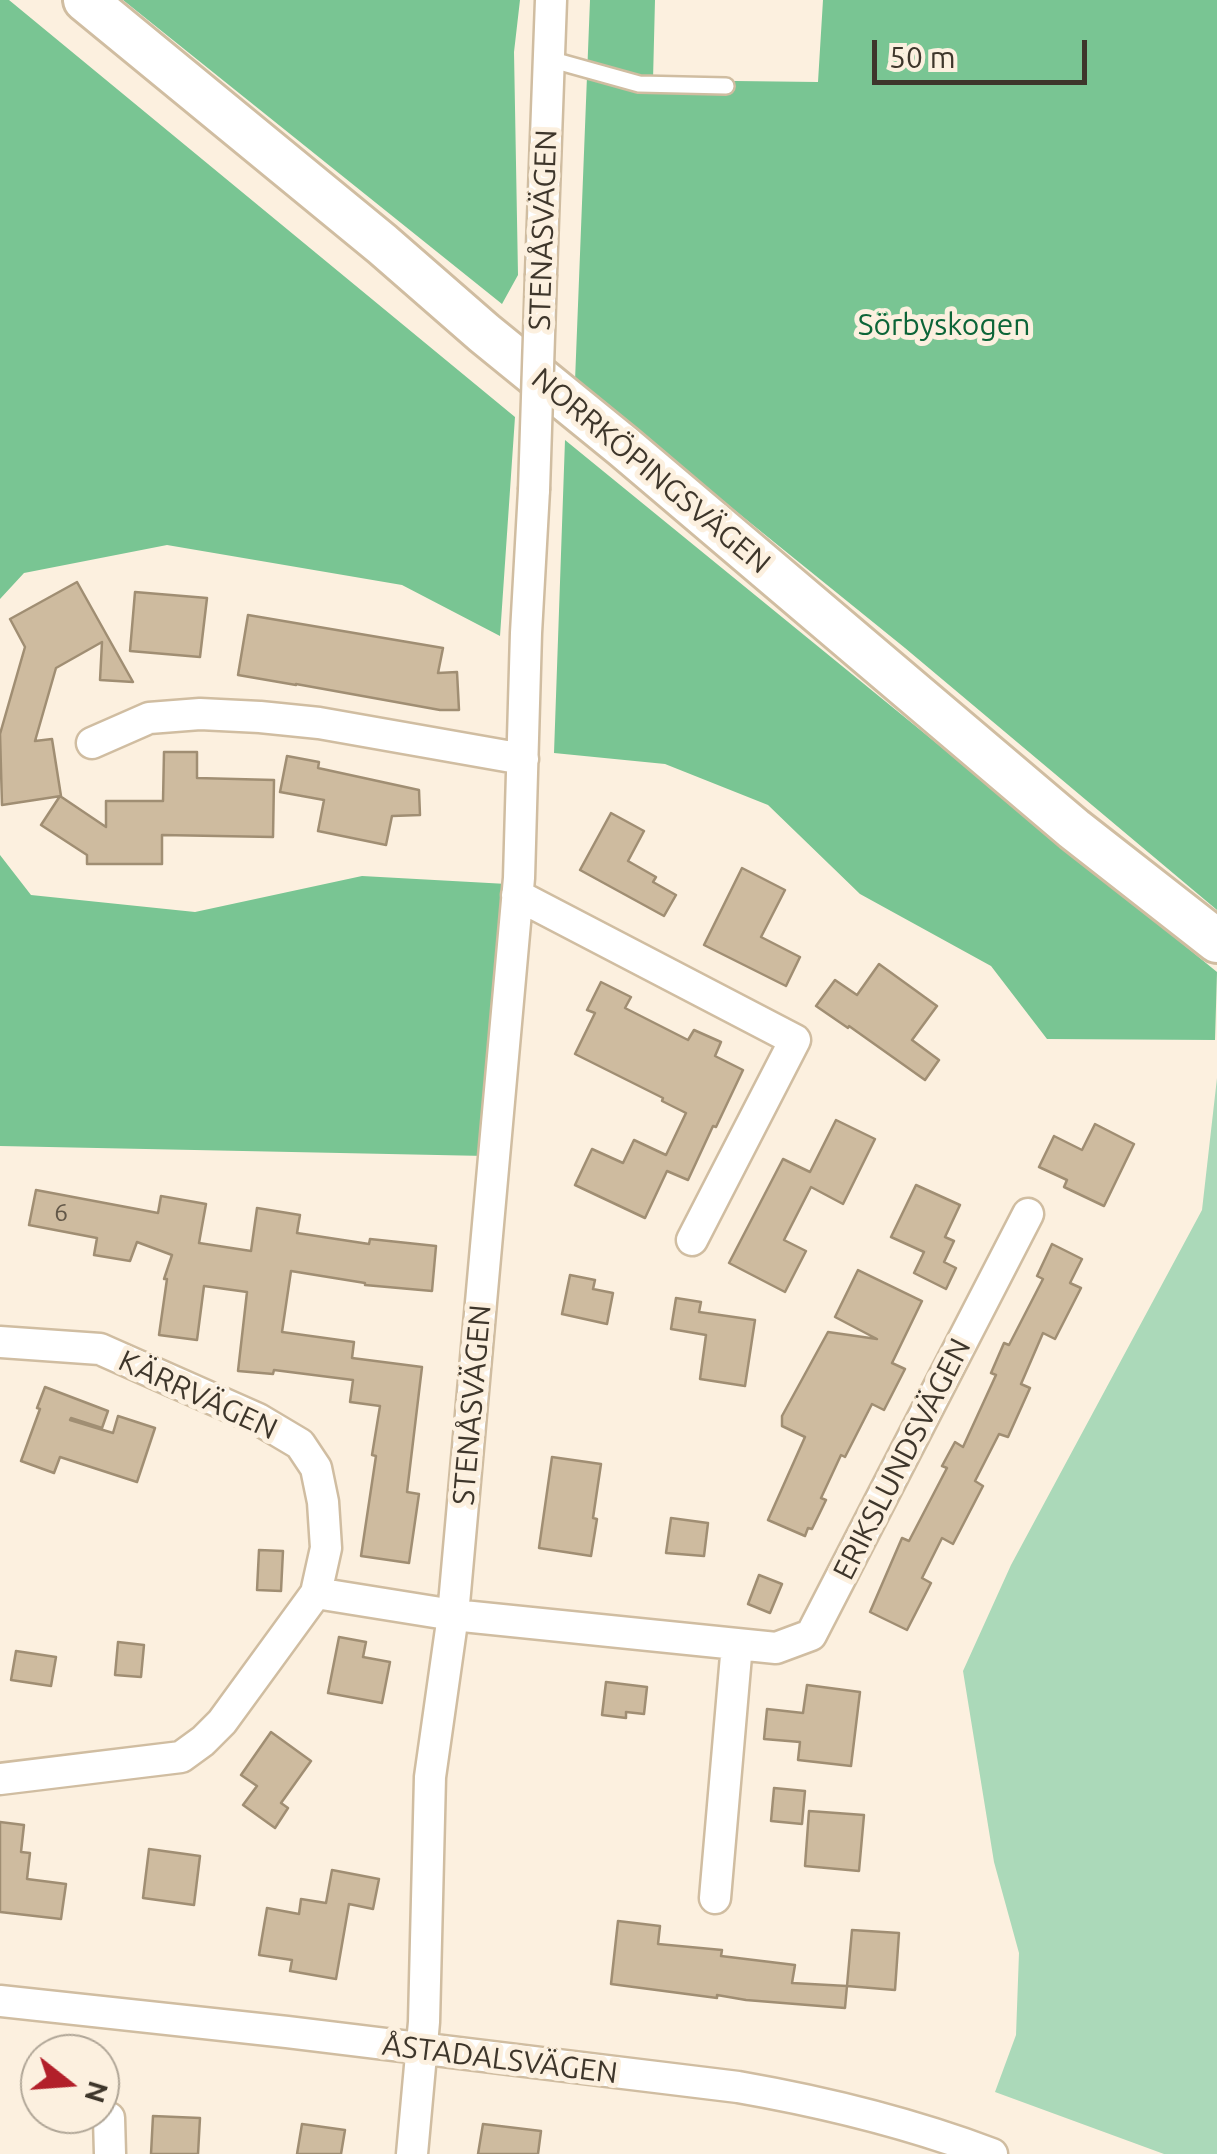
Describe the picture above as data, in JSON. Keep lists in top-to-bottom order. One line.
{"streets":{"main road":["NORRKÖPINGSVÄGEN"],"street":["STENÅSVÄGEN","KÄRRVÄGEN","ERIKSLUNDSVÄGEN","ÅSTADALSVÄGEN"]},"crossings":[["STENÅSVÄGEN","ERIKSLUNDSVÄGEN"],["STENÅSVÄGEN","ÅSTADALSVÄGEN"],["KÄRRVÄGEN","ERIKSLUNDSVÄGEN"]],"parks":["Sörbyskogen"],"house_numbers":["6"],"scale_bar":"50 m","north":"right"}
